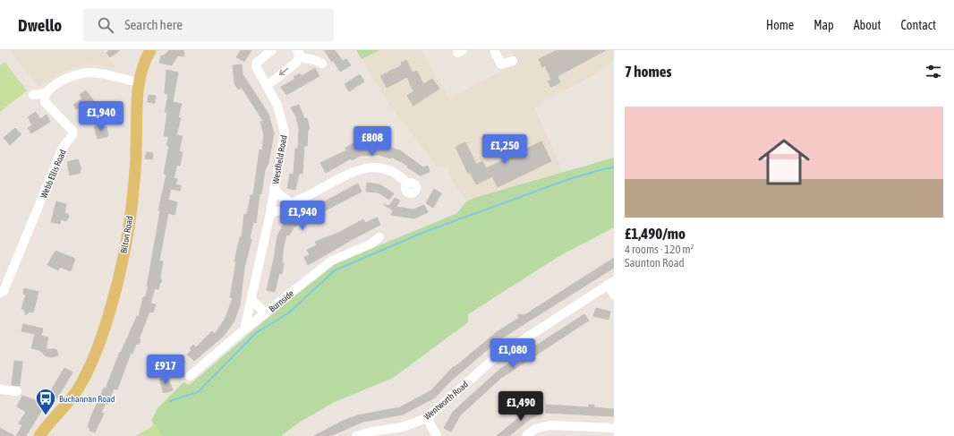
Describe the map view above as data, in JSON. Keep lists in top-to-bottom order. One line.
{"streets":{"main road":["Bilton Road"],"street":["Westfield Road","Webb Ellis Road","Burnside","Wentworth Road"]},"crossings":[["Westfield Road","Burnside"]],"places":{"bus stop":["Buchannan Road"]},"page":{"header":"Dwello","search":"Search here","nav":["Home","Map","About","Contact"],"heading":"7 homes","list":[{"name":"£1,490/mo","note":"4 rooms · 120 m² · Saunton Road"}],"price":["£1,940","£808","£1,250","£1,940","£1,080","£917","£1,490"]}}
